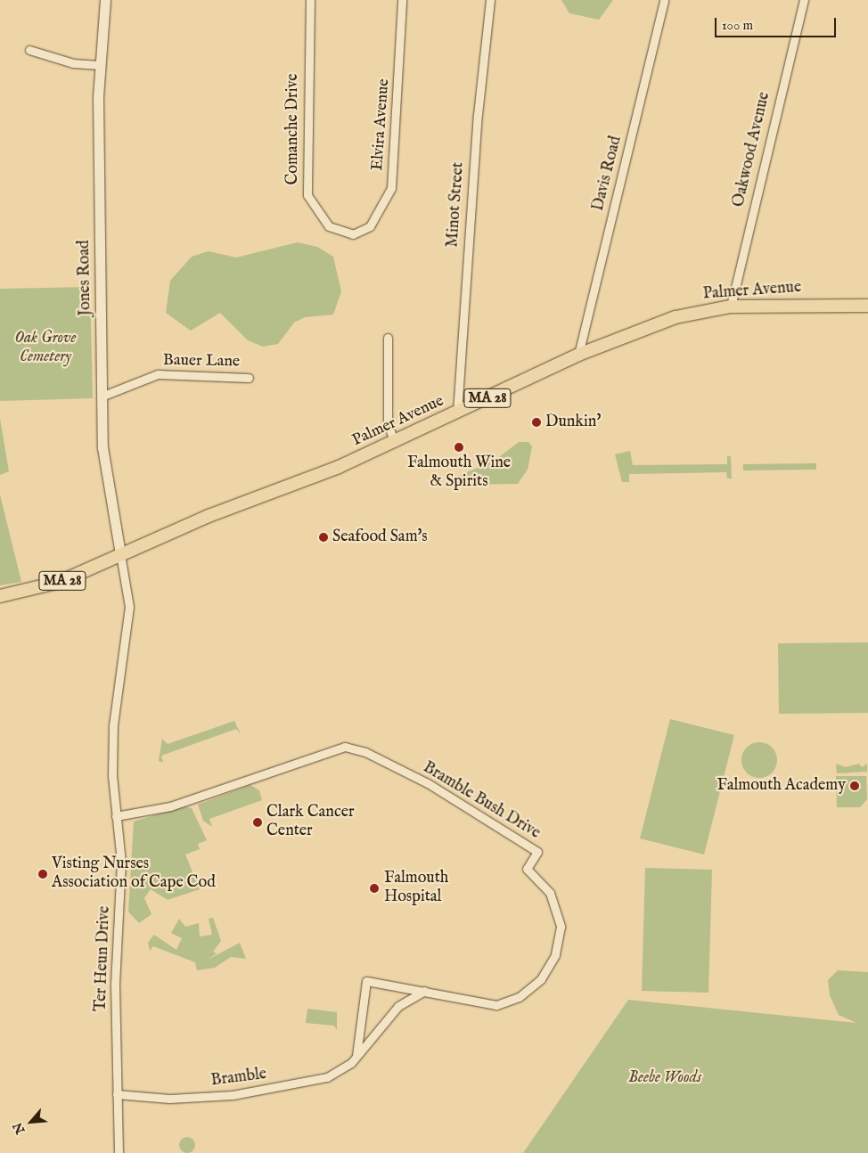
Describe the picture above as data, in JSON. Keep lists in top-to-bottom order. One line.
{"streets":{"highway":["Palmer Avenue","MA 28"],"main road":["Jones Road"],"street":["Elvira Avenue","Comanche Drive","Oakwood Avenue","Davis Road","Minot Street","Bauer Lane","Bramble Bush Drive","Ter Heun Drive","Bramble"]},"crossings":[["Elvira Avenue","Comanche Drive"],["Oakwood Avenue","Palmer Avenue"],["Davis Road","Palmer Avenue"],["Minot Street","Palmer Avenue"],["Jones Road","Palmer Avenue"],["Jones Road","Bauer Lane"],["Jones Road","Ter Heun Drive"],["Palmer Avenue","Ter Heun Drive"],["Bramble Bush Drive","Ter Heun Drive"],["Bramble Bush Drive","Bramble"],["Ter Heun Drive","Bramble"]],"parks":["Oak Grove Cemetery","Beebe Woods"],"places":["Dunkin'","Falmouth Wine & Spirits","Seafood Sam's","Falmouth Academy","Clark Cancer Center","Visting Nurses Association of Cape Cod","Falmouth Hospital"],"scale_bar":"100 m","north":"bottom left"}
